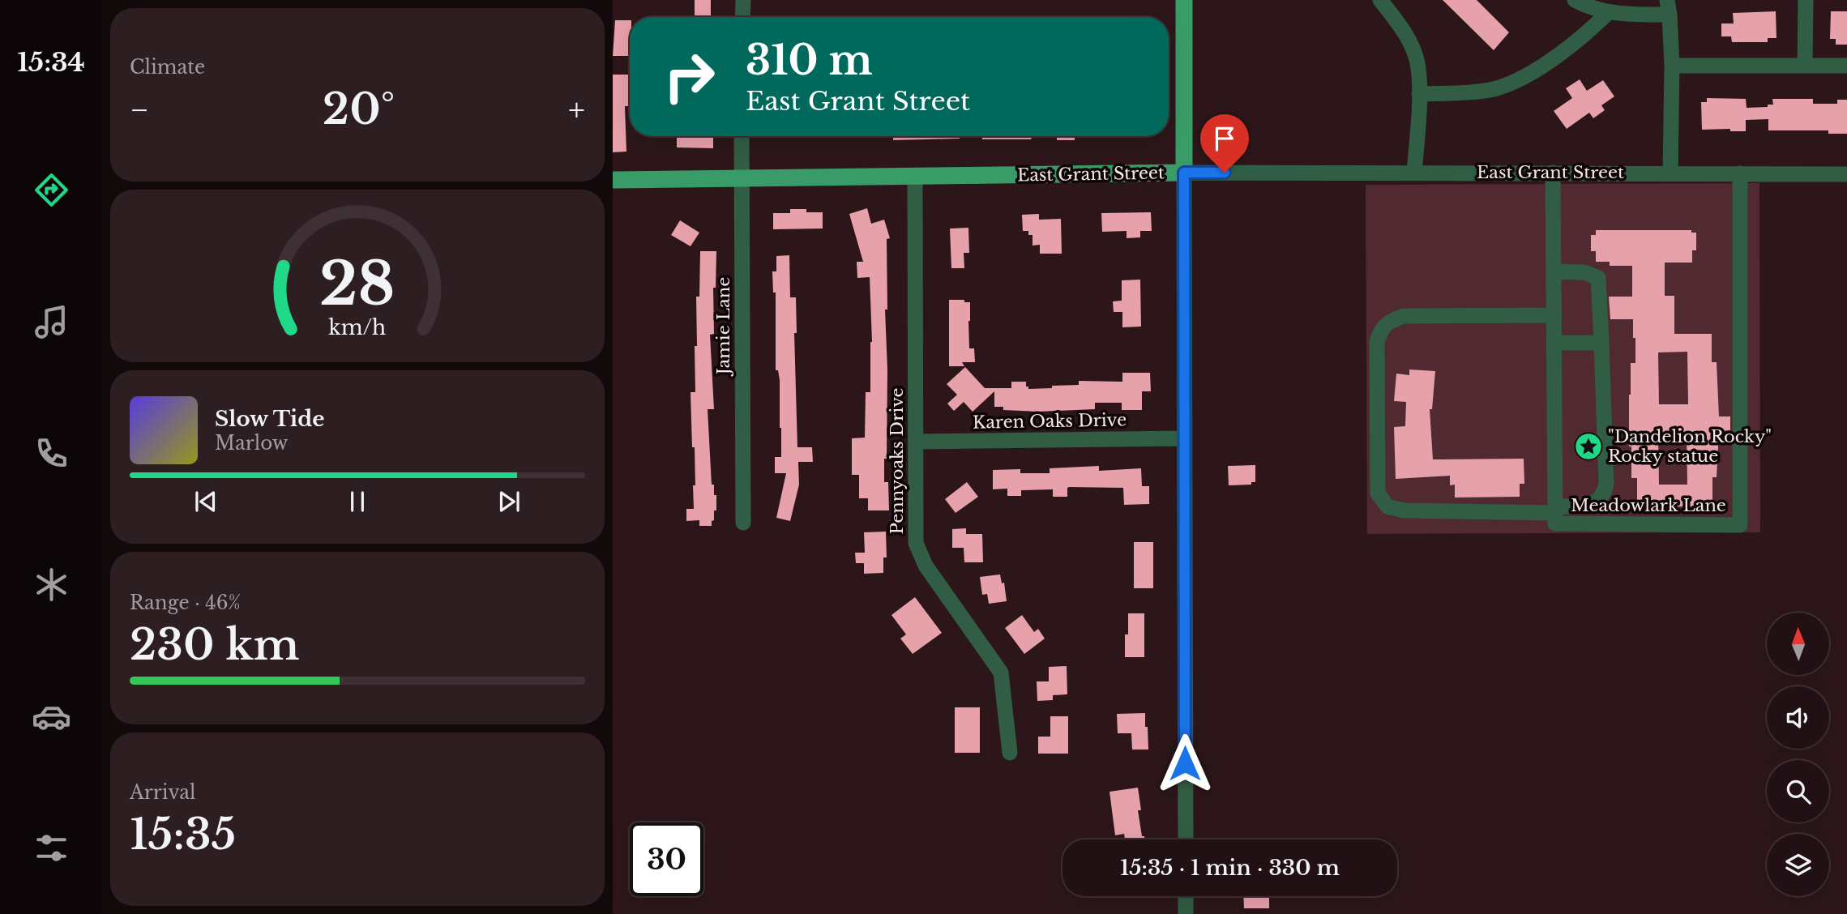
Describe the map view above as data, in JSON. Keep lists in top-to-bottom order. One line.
{"streets":{"main road":["East Grant Street"],"street":["Jamie Lane","Karen Oaks Drive","Pennyoaks Drive","Meadowlark Lane"]},"crossings":[["East Grant Street","Jamie Lane"],["East Grant Street","Pennyoaks Drive"],["East Grant Street","Meadowlark Lane"],["Karen Oaks Drive","Pennyoaks Drive"]],"places":{"place":["\"Dandelion Rocky\" Rocky statue"]},"north":"top","page":{"tabs":"15:34","tile":["Climate",["Range · 46%","230 km"],["Arrival","15:35"]],"turn":["310 m","East Grant Street"],"heat":["−","20°","+"],"song":["Slow Tide","Marlow"],"limit":"30","trip":"15:35 · 1 min · 330 m","gauge":["28","km/h"]}}
